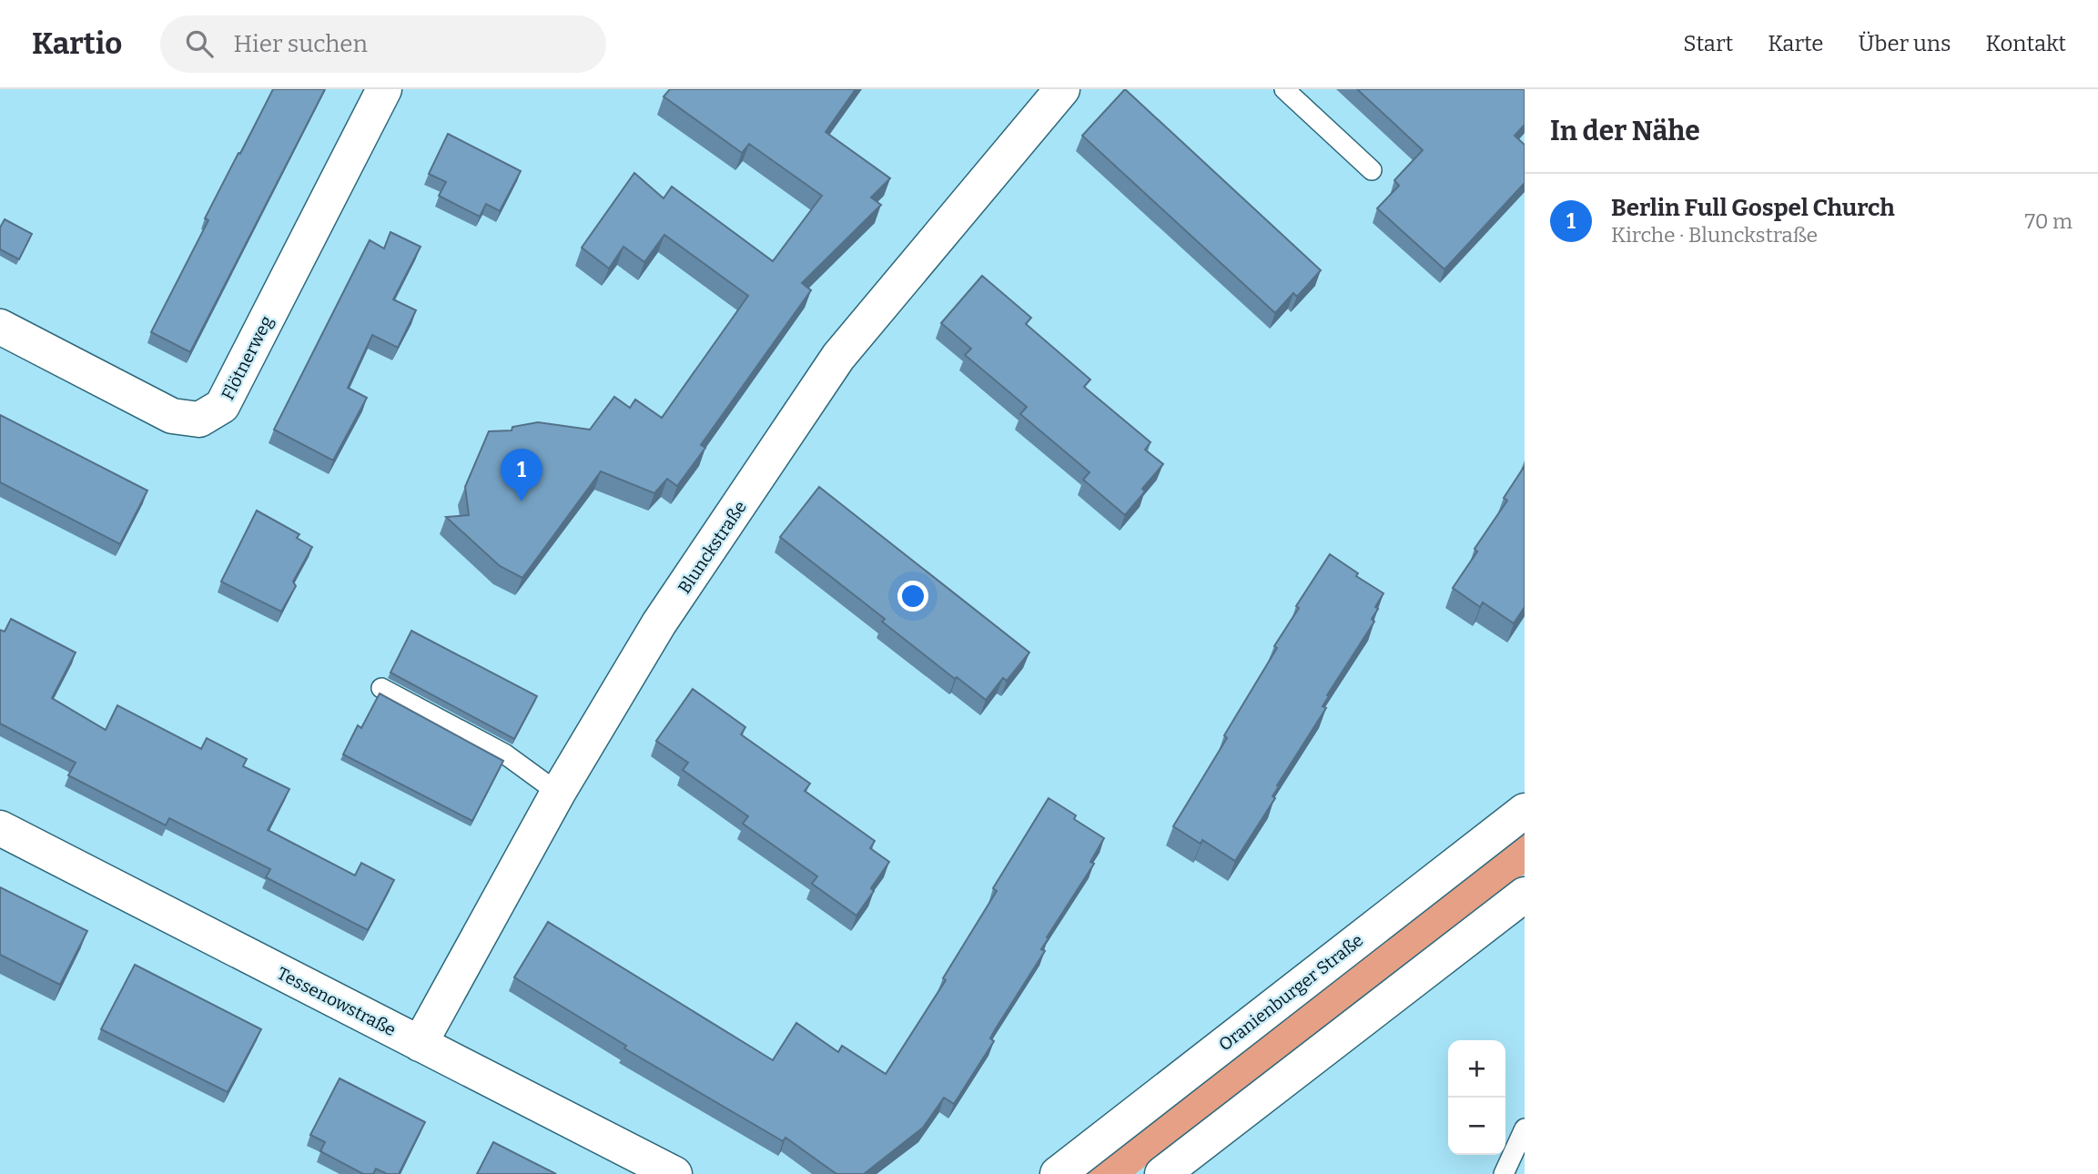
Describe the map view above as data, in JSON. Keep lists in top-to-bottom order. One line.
{"streets":{"street":["Flötnerweg","Blunckstraße","Oranienburger Straße","Tessenowstraße"]},"crossings":[["Blunckstraße","Tessenowstraße"]],"page":{"header":"Kartio","search":"Hier suchen","nav":["Start","Karte","Über uns","Kontakt"],"heading":"In der Nähe","list":[{"mark":"1","name":"Berlin Full Gospel Church","note":"Kirche · Blunckstraße","value":"70 m"}],"pins":"1","map_buttons":["+","−"]}}
